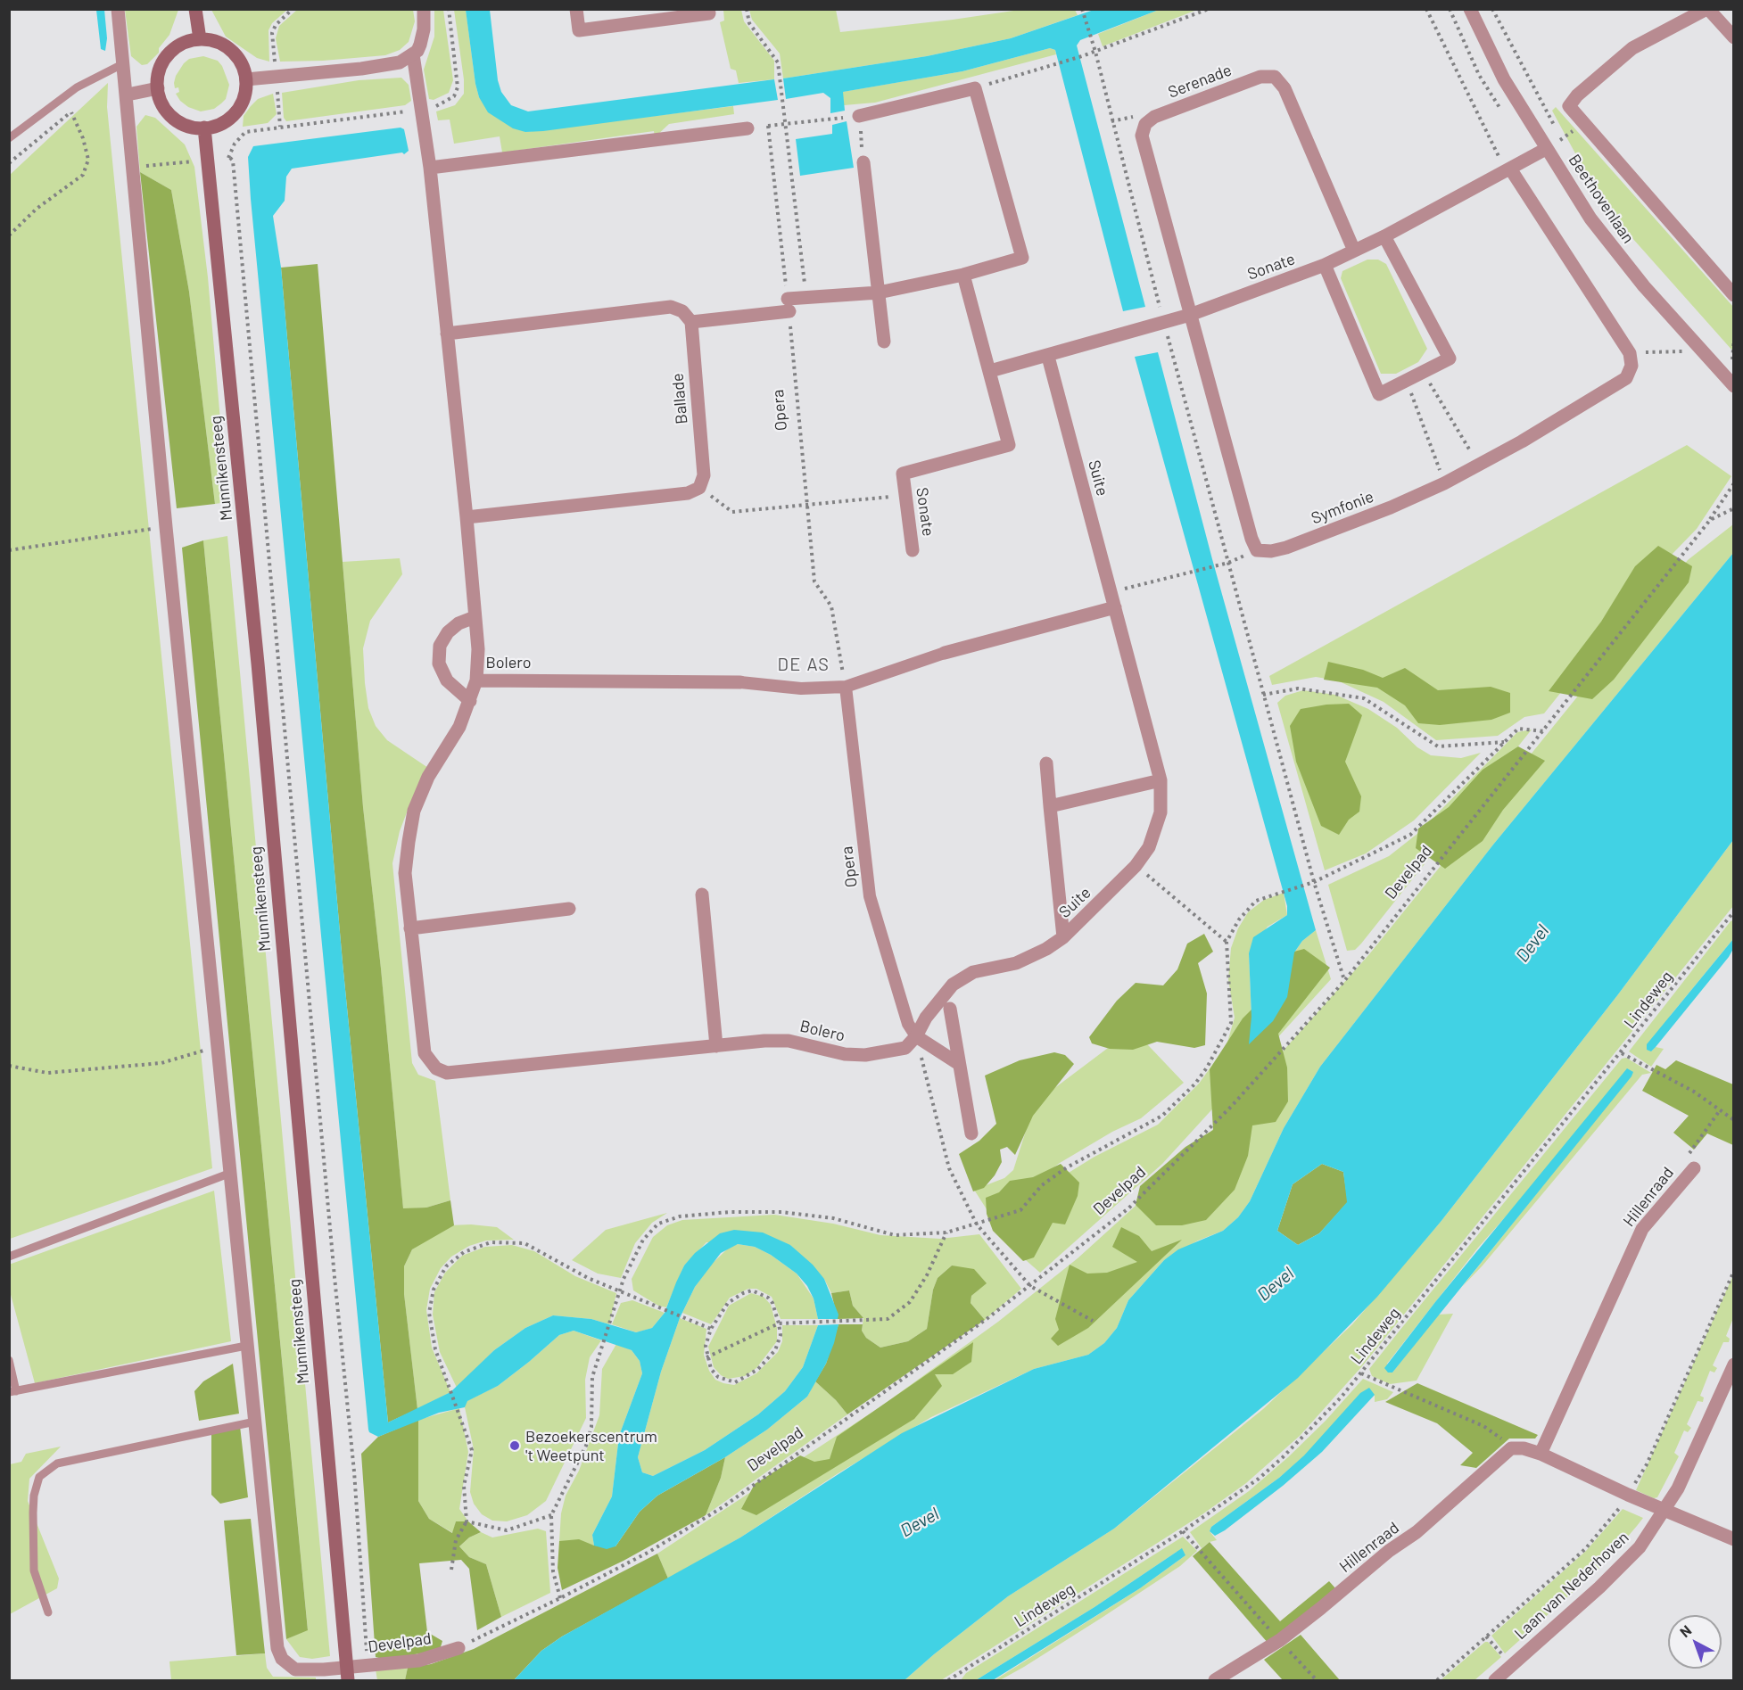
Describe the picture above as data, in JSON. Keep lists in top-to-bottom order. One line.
{"streets":{"main road":["Munnikensteeg"],"street":["Serenade","Beethovenlaan","Sonate","Ballade","Opera","Suite","Symfonie","Bolero","Develpad","Hillenraad","Laan van Nederhoven"],"path":["Lindeweg"]},"crossings":[["Serenade","Sonate"],["Beethovenlaan","Sonate"],["Sonate","Suite"],["Opera","Suite"],["Opera","Bolero"],["Munnikensteeg","Develpad"],["Suite","Bolero"]],"districts":["DE AS"],"water":["Devel"],"places":["Bezoekerscentrum 't Weetpunt"],"north":"top left"}
